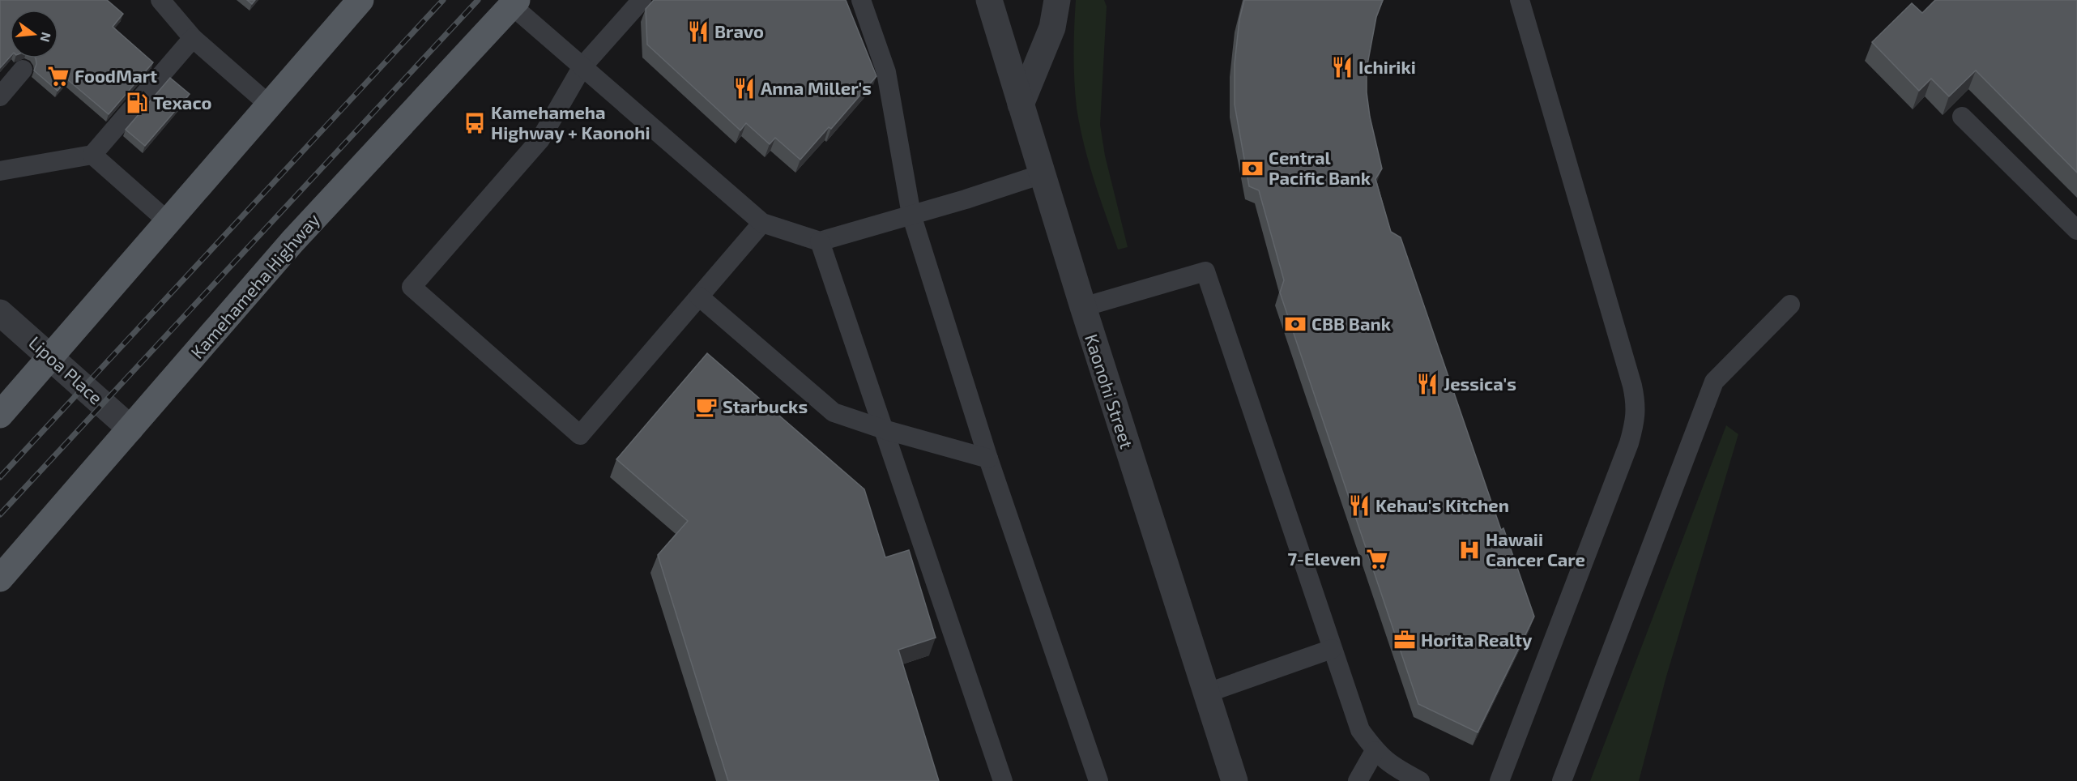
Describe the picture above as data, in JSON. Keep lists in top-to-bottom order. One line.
{"streets":{"main road":["Kamehameha Highway"],"street":["Lipoa Place","Kaonohi Street"]},"crossings":[["Kamehameha Highway","Lipoa Place"]],"places":{"restaurant":["Bravo","Ichiriki","Anna Miller's","Jessica's","Kehau's Kitchen"],"supermarket":["FoodMart","7-Eleven"],"fuel station":["Texaco"],"bus stop":["Kamehameha Highway + Kaonohi"],"bank":["Central Pacific Bank","CBB Bank"],"cafe":["Starbucks"],"hospital":["Hawaii Cancer Care"],"office":["Horita Realty"]},"north":"right"}
